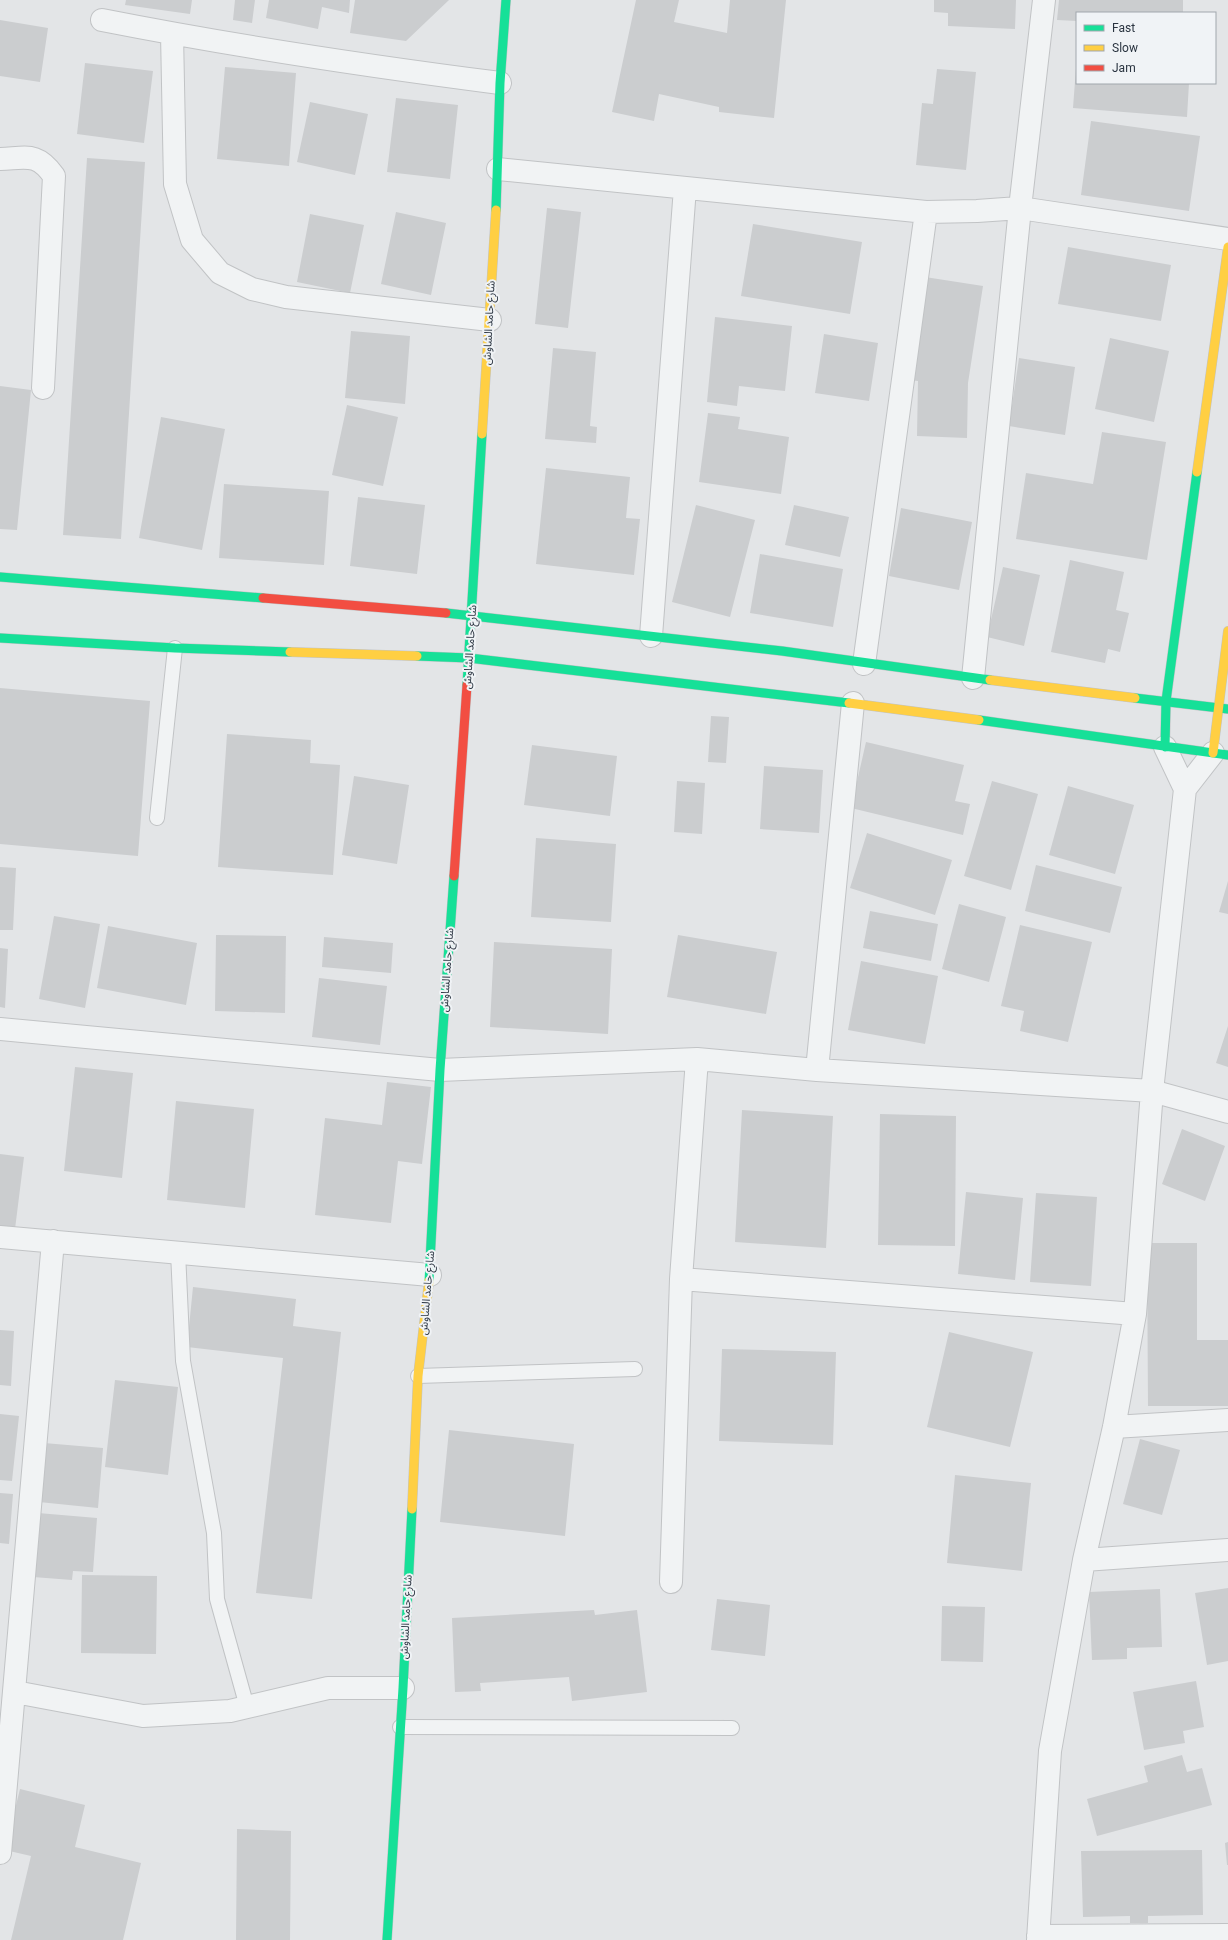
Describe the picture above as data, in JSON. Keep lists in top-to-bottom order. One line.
{"streets":{"main road":["شارع حامد الشاوش"]},"legend":["Fast","Slow","Jam"]}
